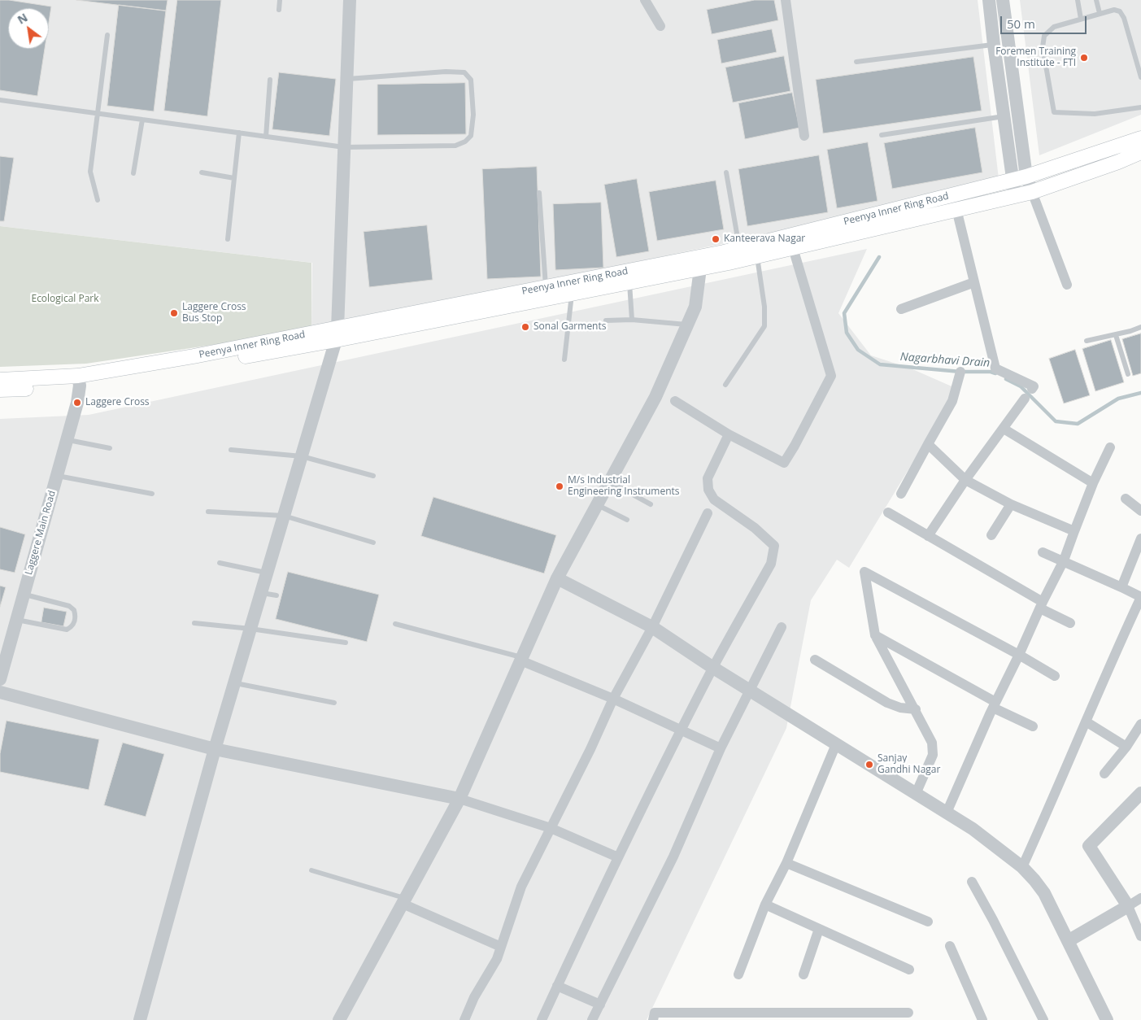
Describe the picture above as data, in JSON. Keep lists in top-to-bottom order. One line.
{"streets":{"main road":["Peenya Inner Ring Road"],"street":["Laggere Main Road"]},"crossings":[["Peenya Inner Ring Road","Laggere Main Road"]],"water":["Nagarbhavi Drain"],"parks":["Ecological Park"],"places":["Foremen Training Institute - FTI","Kanteerava Nagar","Laggere Cross Bus Stop","Sonal Garments","Laggere Cross","M/s Industrial Engineering Instruments","Sanjay Gandhi Nagar"],"scale_bar":"50 m","north":"top left"}
